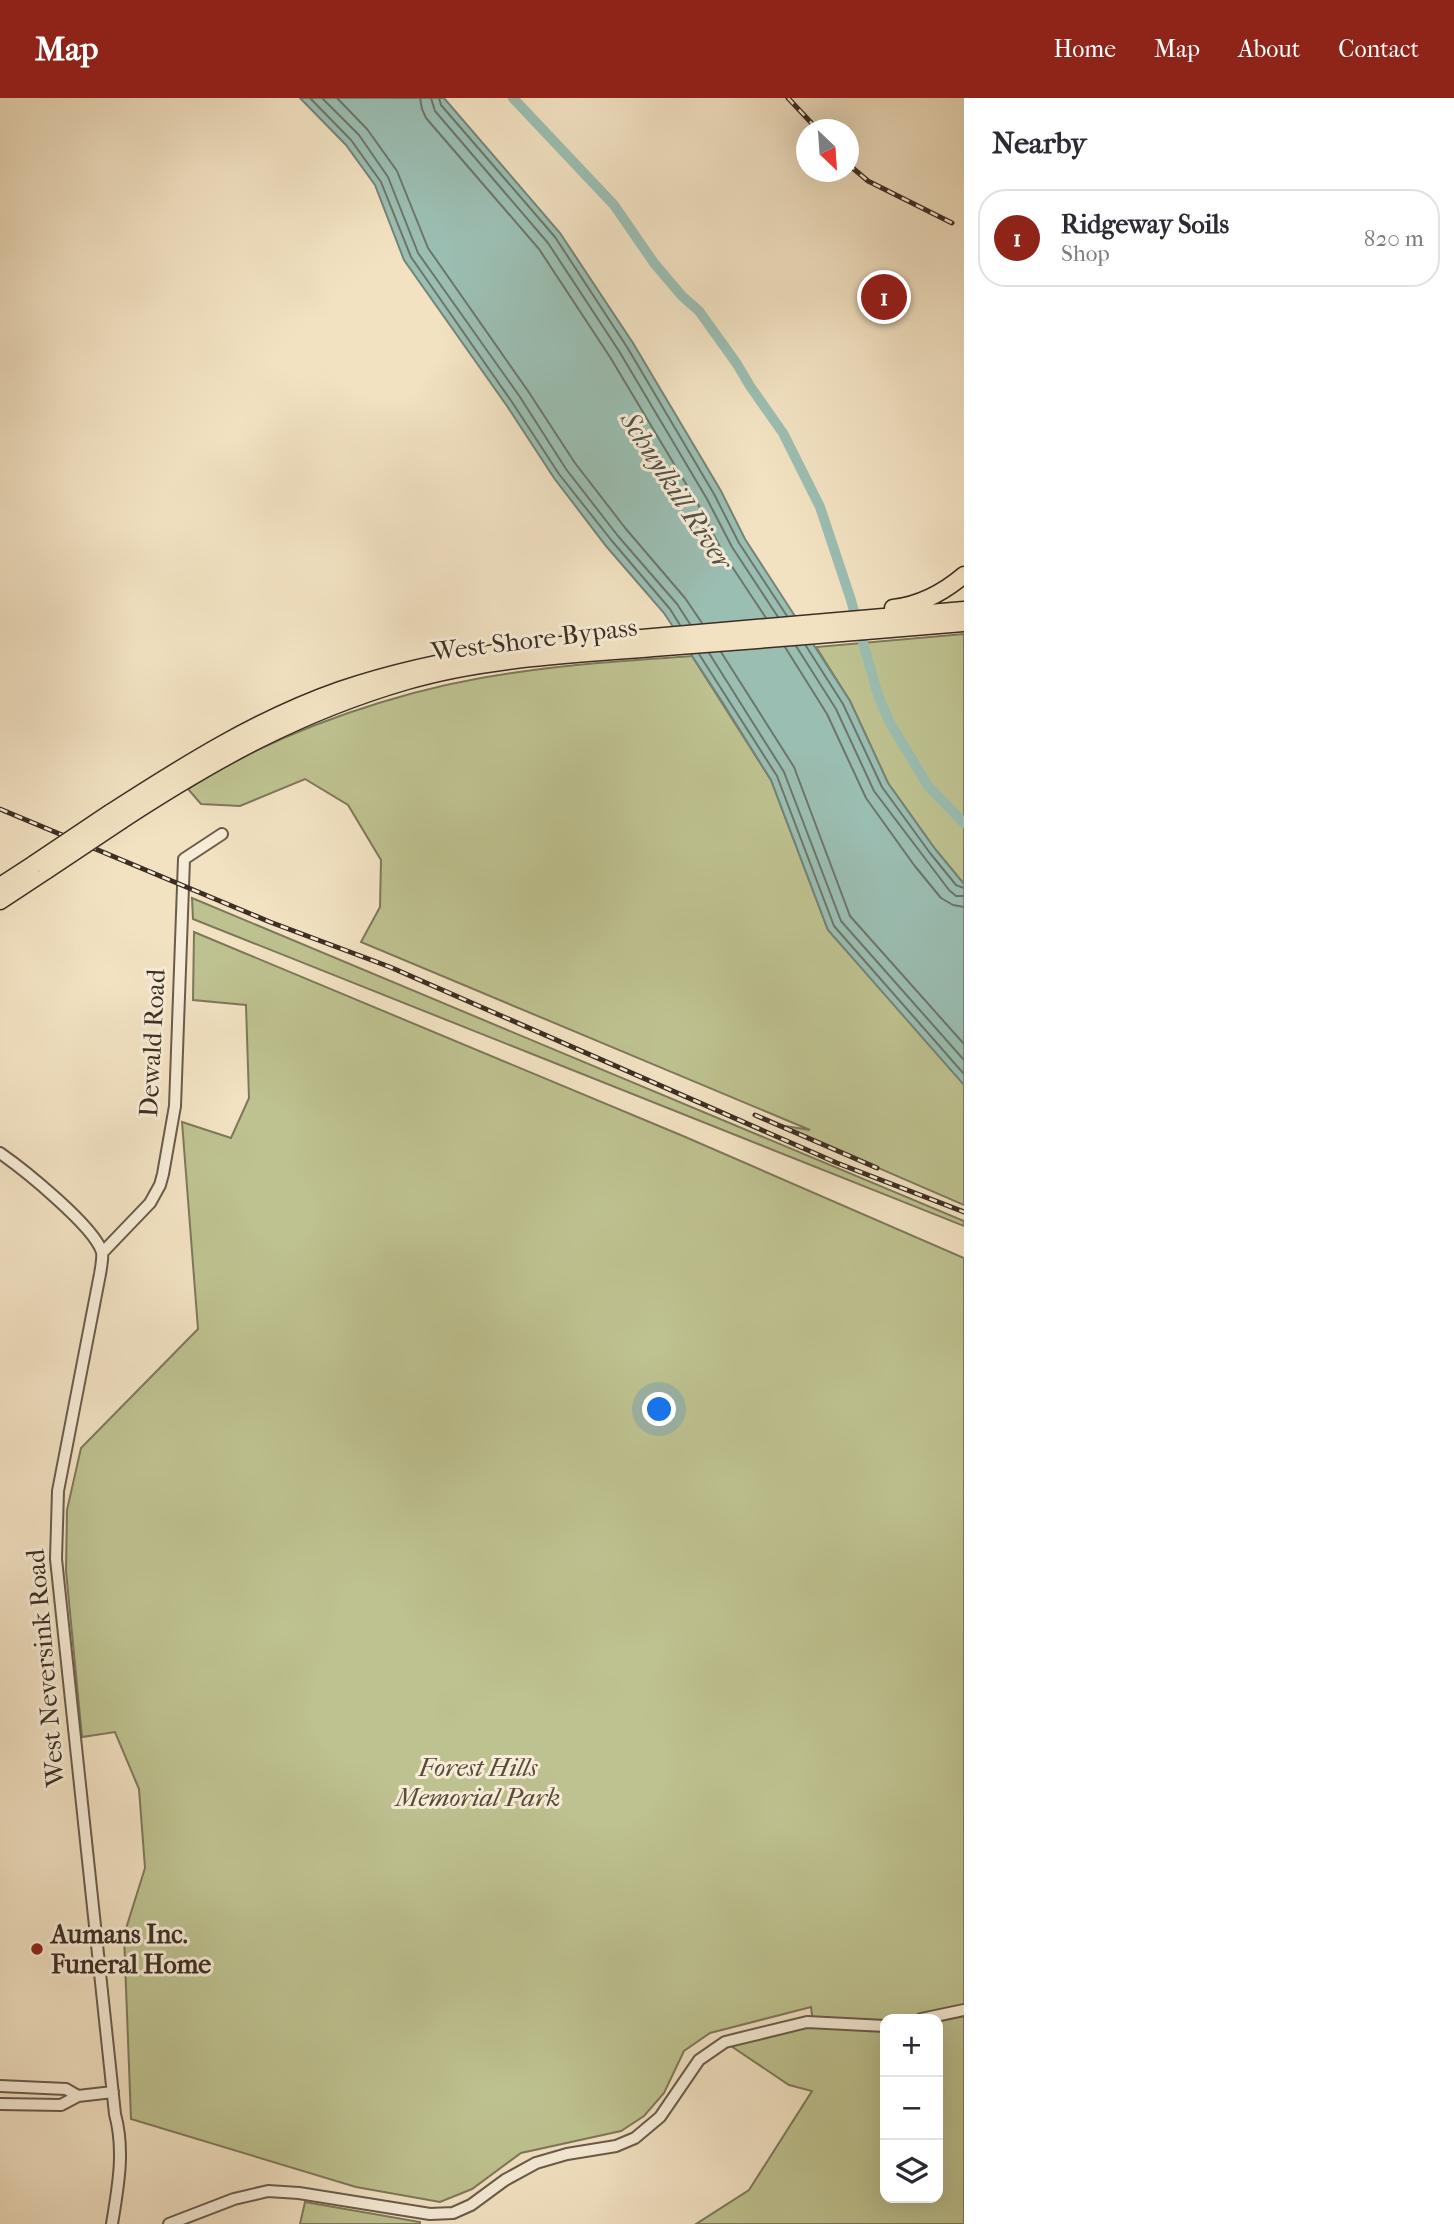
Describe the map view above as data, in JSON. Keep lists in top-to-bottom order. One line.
{"streets":{"highway":["West Shore Bypass"],"street":["Dewald Road","West Neversink Road"]},"crossings":[["Dewald Road","West Neversink Road"]],"water":["Schuylkill River"],"parks":["Forest Hills Memorial Park"],"places":["Aumans Inc. Funeral Home"],"north":"bottom right","page":{"header":"Map","nav":["Home","Map","About","Contact"],"heading":"Nearby","list":[{"mark":"1","name":"Ridgeway Soils","note":"Shop","value":"820 m"}],"pins":"1","map_buttons":["+","−"]}}
